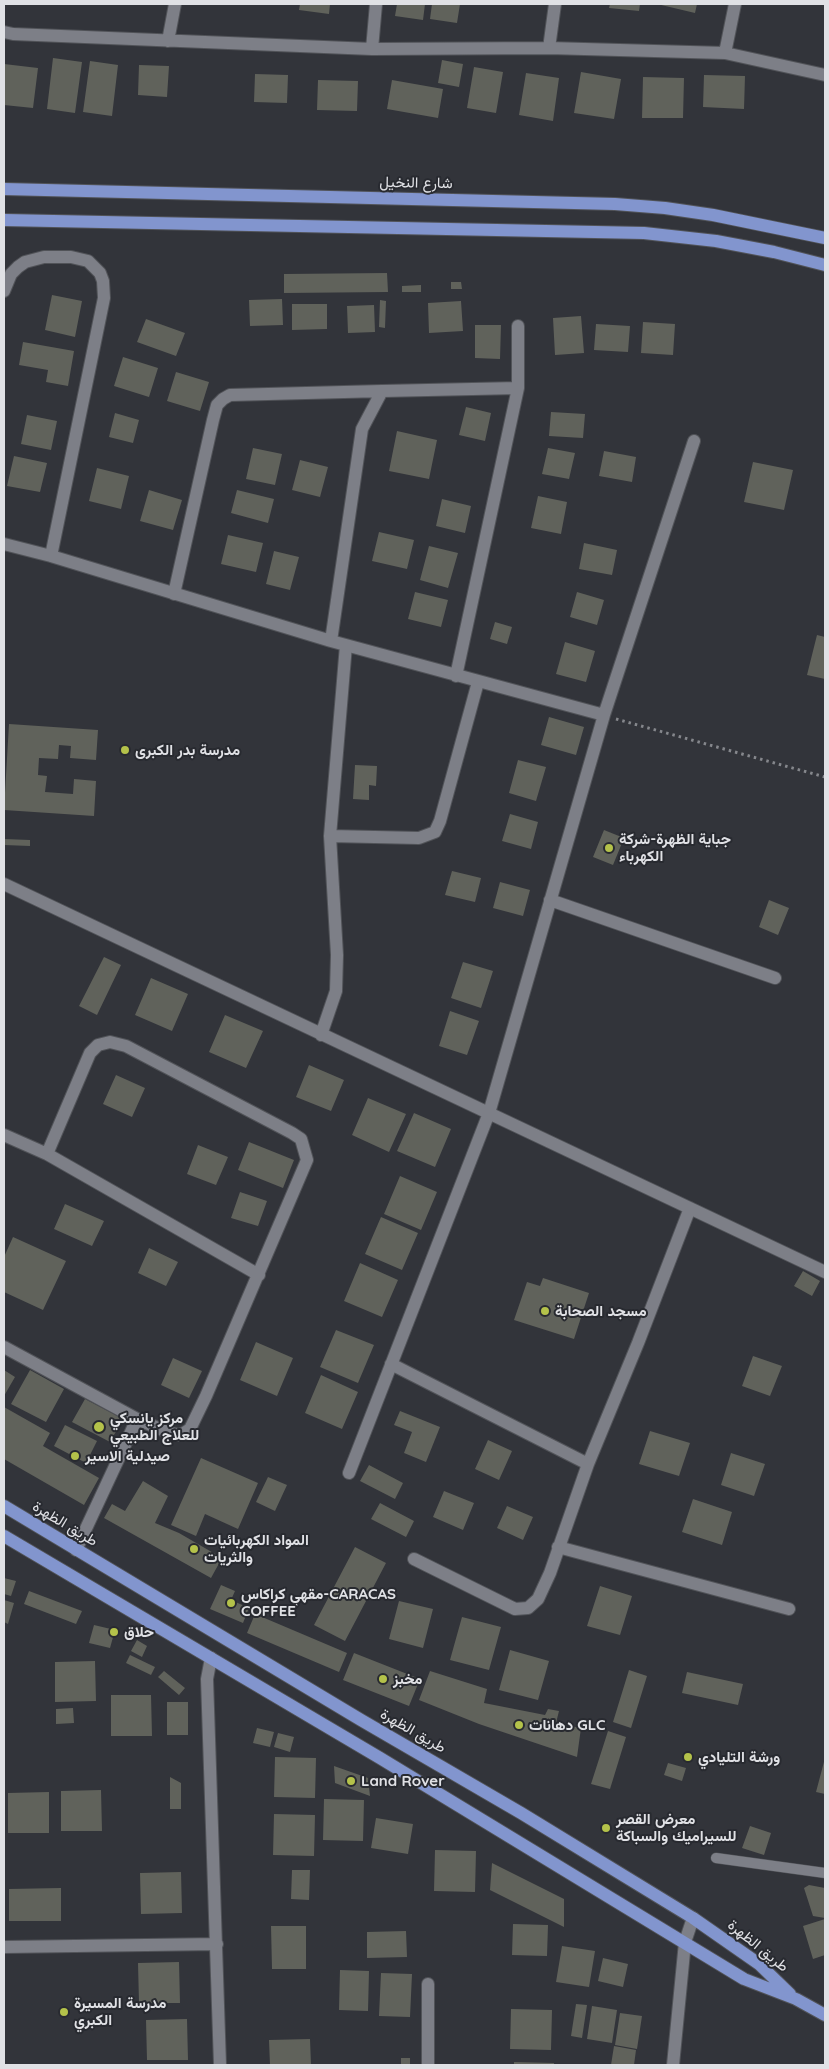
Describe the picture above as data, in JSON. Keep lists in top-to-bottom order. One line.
{"streets":{"main road":["شارع النخيل","طريق الظهرة"]},"places":["مدرسة بدر الكبرى","جباية الظهرة-شركة الكهرباء","مسجد الصحابة","مركز يانسكي للعلاج الطبيعي","صيدلية الاسير","المواد الكهربائيات والثريات","مقهي كراكاس-CARACAS COFFEE","حلاق","مخبز","دهانات GLC","ورشة التليادي","Land Rover","معرض القصر للسيراميك والسباكة","مدرسة المسيرة الكبري"]}
